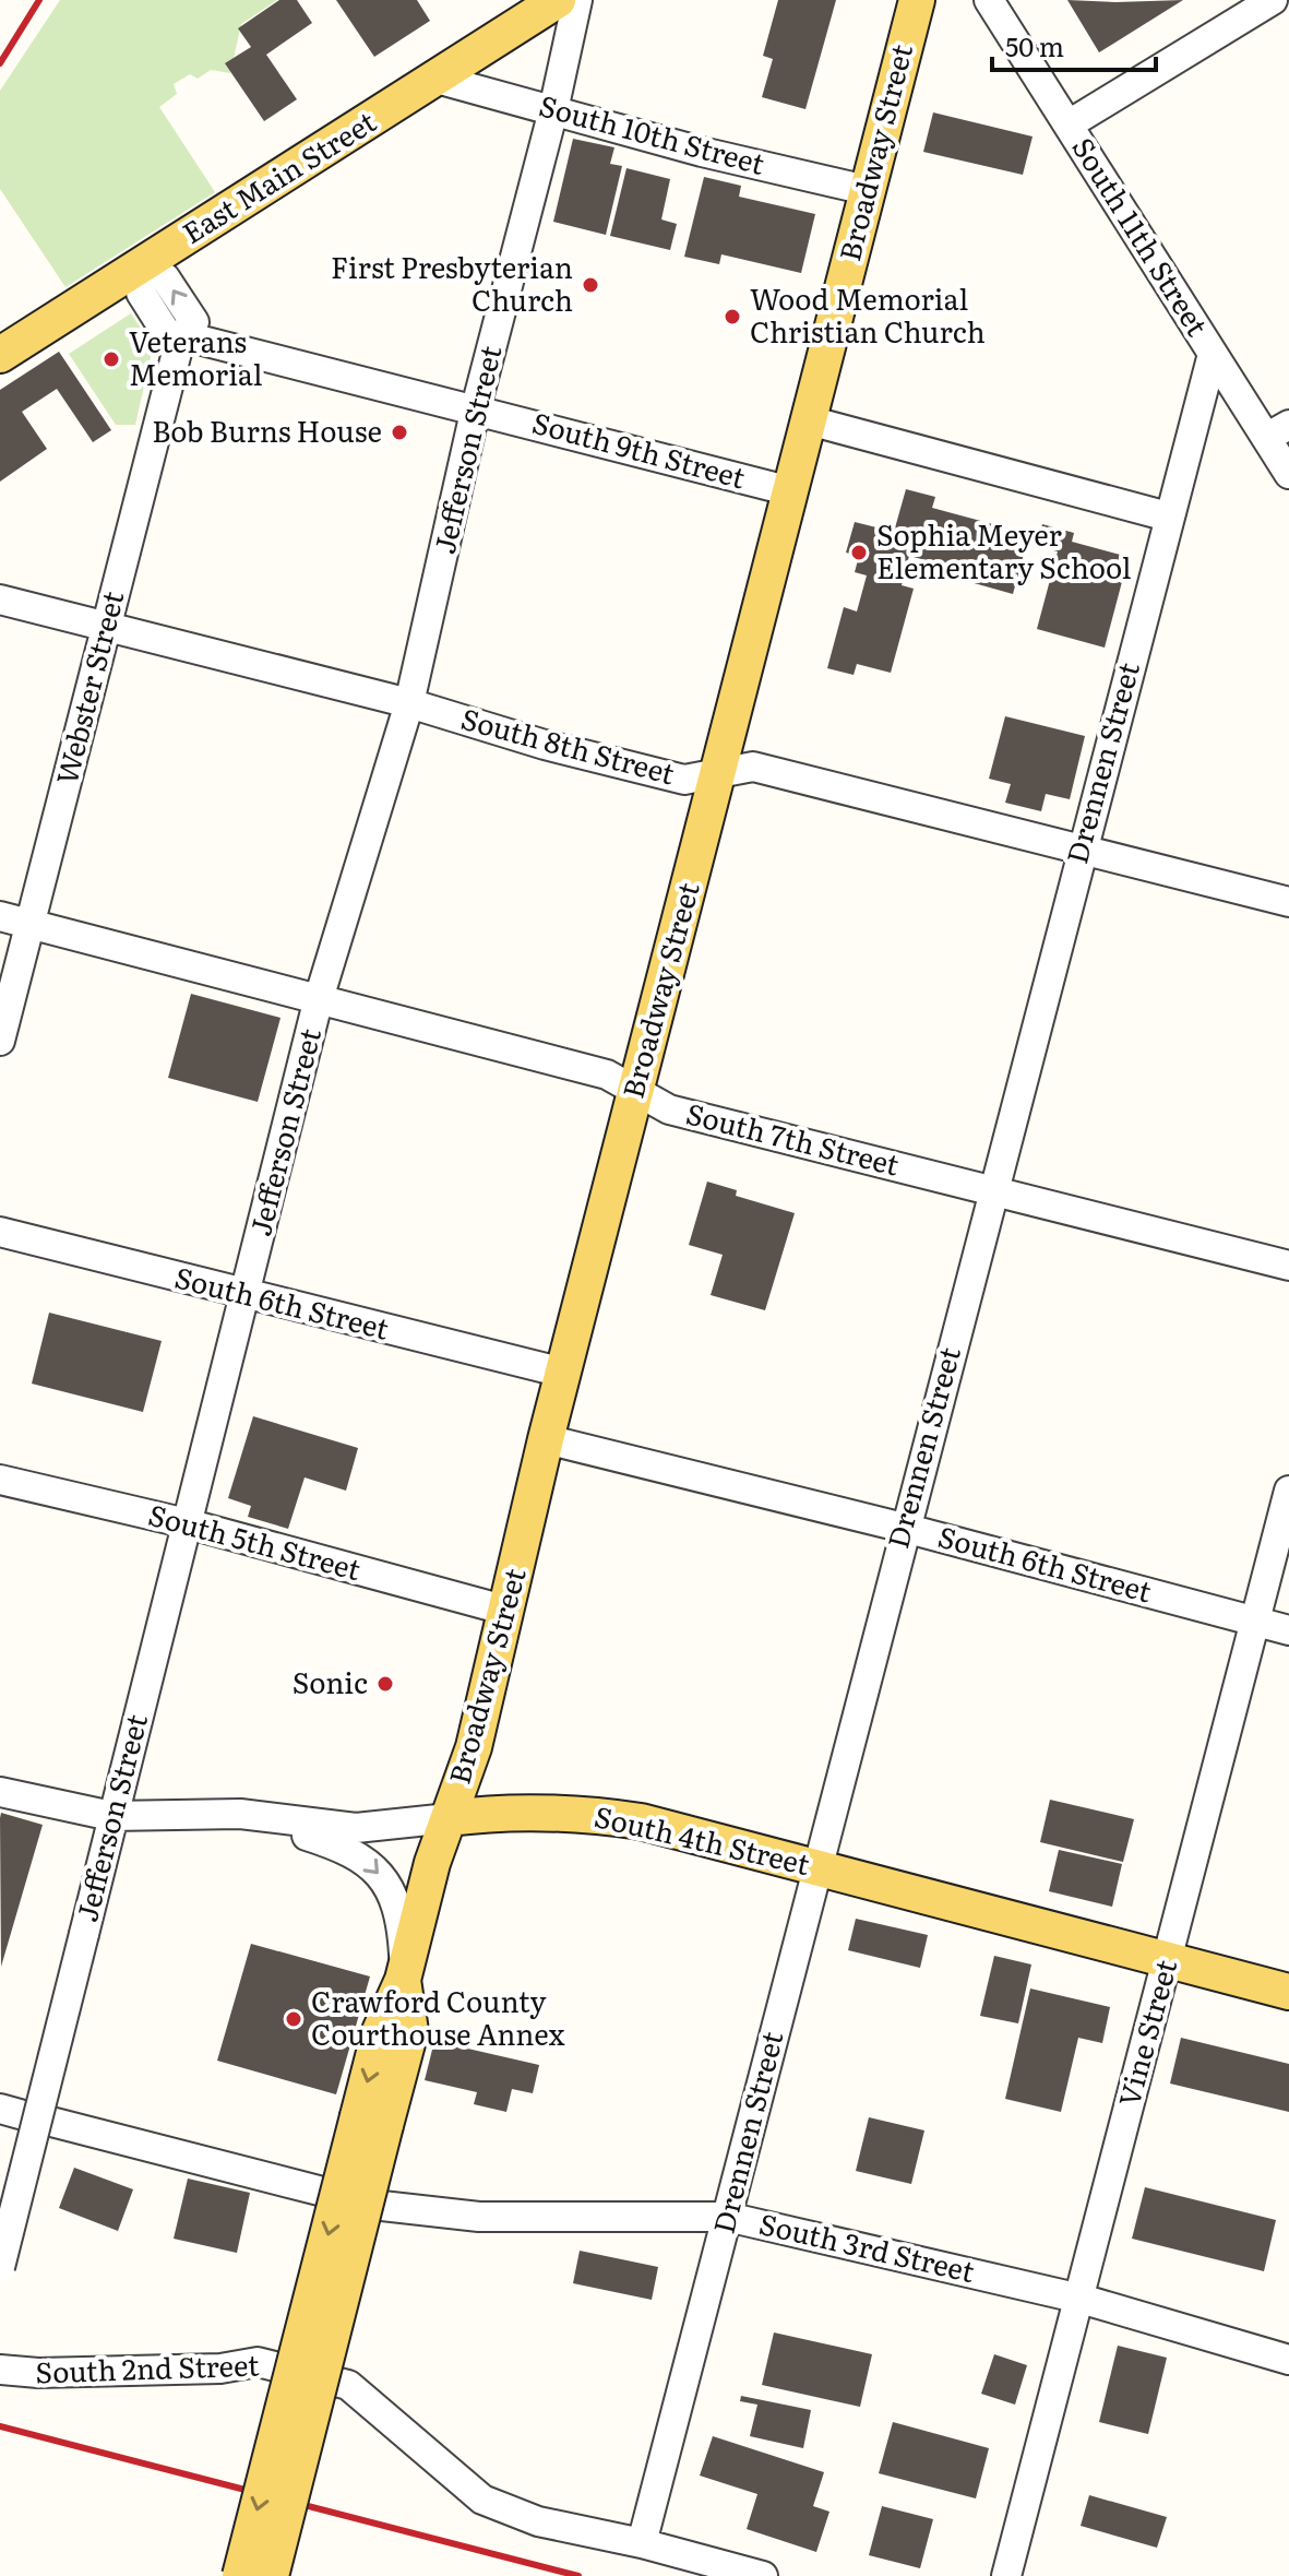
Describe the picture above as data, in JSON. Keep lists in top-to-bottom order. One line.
{"streets":{"main road":["Broadway Street","East Main Street","South 4th Street"],"street":["South 10th Street","South 11th Street","Jefferson Street","South 9th Street","Webster Street","South 8th Street","Drennen Street","South 7th Street","South 6th Street","South 5th Street","Vine Street","South 3rd Street","South 2nd Street"]},"crossings":[["South 10th Street","Broadway Street"],["South 10th Street","East Main Street"],["South 10th Street","Jefferson Street"],["Broadway Street","South 9th Street"],["Broadway Street","South 8th Street"],["Broadway Street","South 7th Street"],["Broadway Street","South 6th Street"],["Broadway Street","South 5th Street"],["Broadway Street","South 4th Street"],["South 11th Street","Drennen Street"],["Jefferson Street","South 9th Street"],["Jefferson Street","South 8th Street"],["Jefferson Street","South 7th Street"],["Jefferson Street","South 6th Street"],["Jefferson Street","South 5th Street"],["Jefferson Street","South 4th Street"],["South 9th Street","Webster Street"],["Webster Street","South 8th Street"],["Webster Street","South 7th Street"],["South 8th Street","Drennen Street"],["Drennen Street","South 7th Street"],["Drennen Street","South 6th Street"],["Drennen Street","South 4th Street"],["Drennen Street","South 3rd Street"],["Drennen Street","South 2nd Street"],["South 6th Street","Vine Street"],["South 4th Street","Vine Street"],["Vine Street","South 3rd Street"]],"places":["First Presbyterian Church","Wood Memorial Christian Church","Veterans Memorial","Bob Burns House","Sophia Meyer Elementary School","Sonic","Crawford County Courthouse Annex"],"scale_bar":"50 m"}
